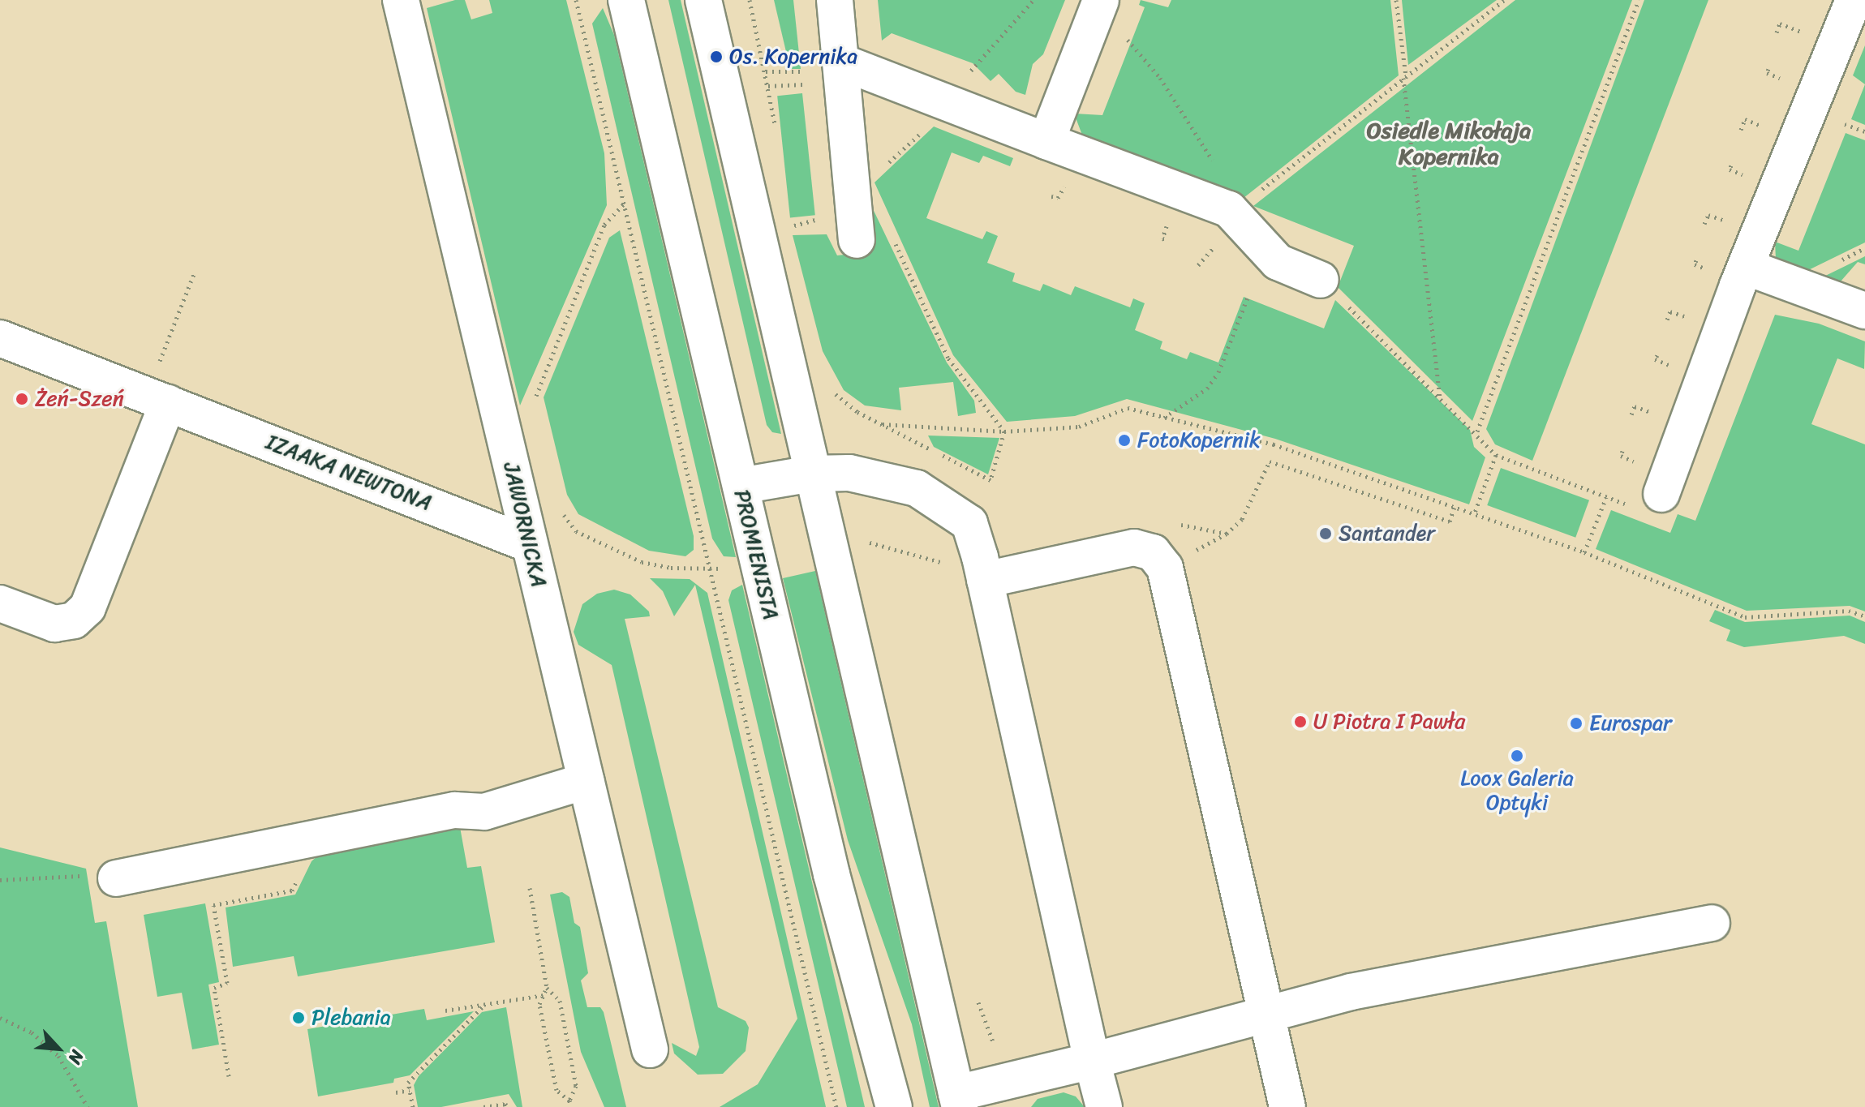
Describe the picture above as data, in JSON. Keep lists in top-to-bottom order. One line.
{"streets":{"street":["IZAAKA NEWTONA","JAWORNICKA","PROMIENISTA"]},"crossings":[["IZAAKA NEWTONA","JAWORNICKA"]],"districts":["Osiedle Mikołaja Kopernika"],"places":["Os. Kopernika","Żeń-Szeń","FotoKopernik","Santander","U Piotra I Pawła","Eurospar","Loox Galeria Optyki","Plebania"],"north":"bottom right"}
